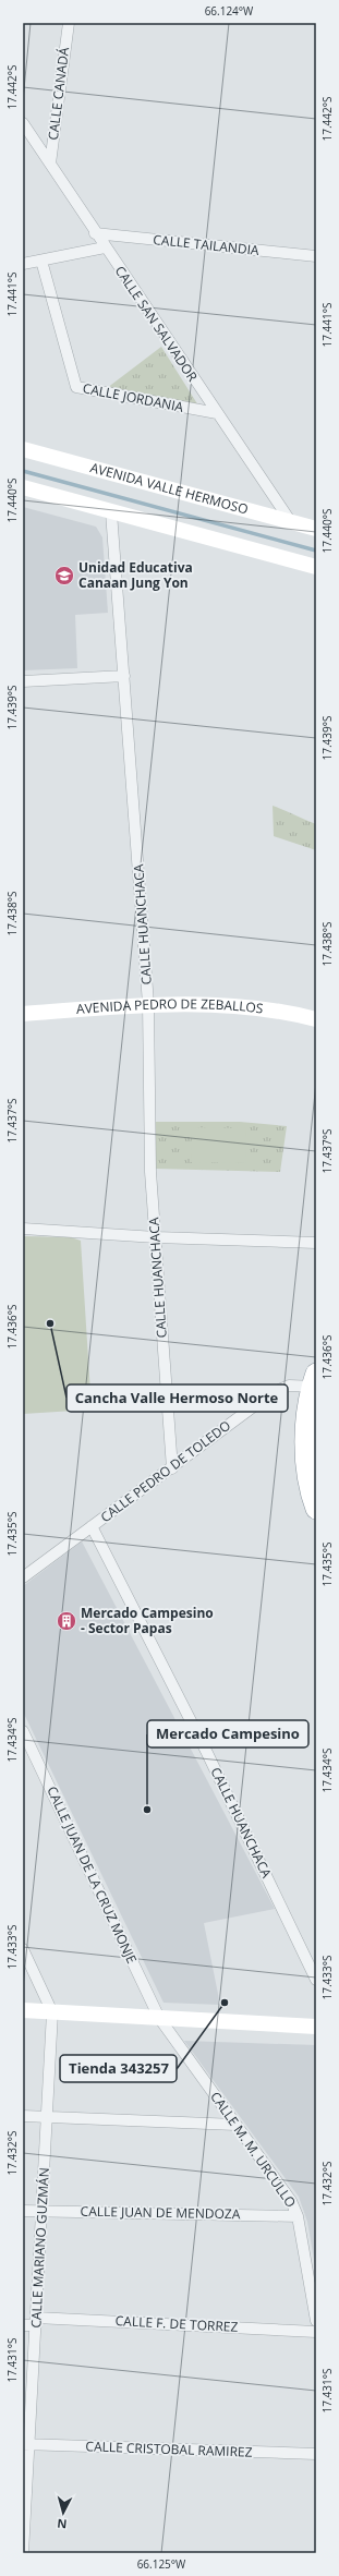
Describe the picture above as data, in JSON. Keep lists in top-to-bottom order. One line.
{"streets":{"main road":["AVENIDA VALLE HERMOSO","AVENIDA PEDRO DE ZEBALLOS"],"street":["CALLE CANADÁ","CALLE TAILANDIA","CALLE SAN SALVADOR","CALLE JORDANIA","CALLE HUANCHACA","CALLE PEDRO DE TOLEDO","CALLE JUAN DE LA CRUZ MONJE","CALLE M. M. URCULLO","CALLE JUAN DE MENDOZA","CALLE MARIANO GUZMÁN","CALLE F. DE TORREZ","CALLE CRISTOBAL RAMIREZ"]},"crossings":[["CALLE CANADÁ","CALLE SAN SALVADOR"],["CALLE TAILANDIA","CALLE SAN SALVADOR"],["CALLE SAN SALVADOR","CALLE JORDANIA"],["CALLE SAN SALVADOR","AVENIDA VALLE HERMOSO"],["CALLE HUANCHACA","AVENIDA PEDRO DE ZEBALLOS"],["CALLE HUANCHACA","CALLE PEDRO DE TOLEDO"],["CALLE JUAN DE LA CRUZ MONJE","CALLE M. M. URCULLO"],["CALLE M. M. URCULLO","CALLE JUAN DE MENDOZA"],["CALLE JUAN DE MENDOZA","CALLE MARIANO GUZMÁN"],["CALLE MARIANO GUZMÁN","CALLE F. DE TORREZ"],["CALLE MARIANO GUZMÁN","CALLE CRISTOBAL RAMIREZ"]],"places":{"school or university":["Unidad Educativa Canaan Jung Yon"],"other":["Cancha Valle Hermoso Norte","Mercado Campesino","Tienda 343257"],"building":["Mercado Campesino - Sector Papas"]},"north":"bottom","coordinates":["66.124°W","17.442°S","17.441°S","17.440°S","17.439°S","17.438°S","17.437°S","17.436°S","17.435°S","17.434°S","17.433°S","17.432°S","17.431°S","66.125°W"]}
